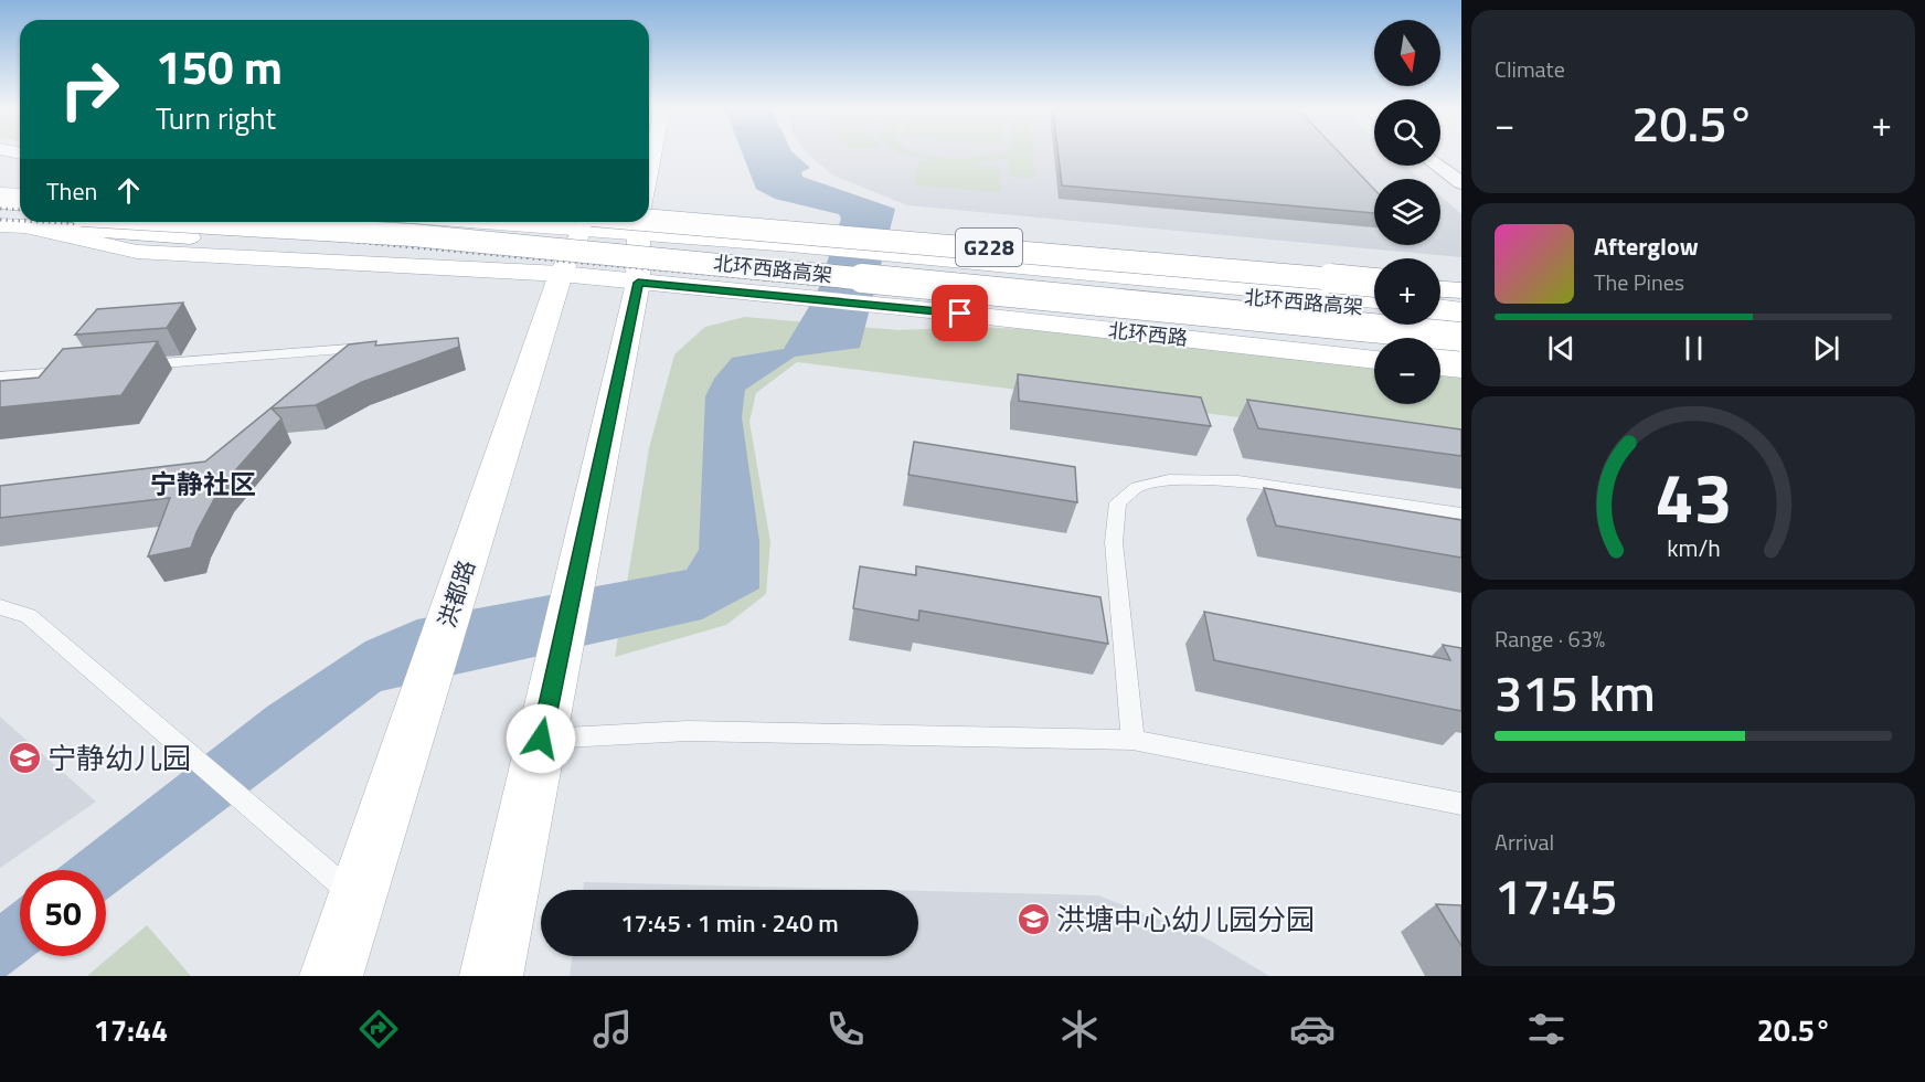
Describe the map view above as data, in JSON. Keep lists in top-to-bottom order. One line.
{"streets":{"main road":["G228","北环西路高架","北环西路","洪都路"]},"crossings":[["北环西路","洪都路"]],"districts":["宁静社区"],"places":{"school or university":["宁静幼儿园","洪塘中心幼儿园分园"]},"north":"bottom","page":{"tile":["Climate",["Range · 63%","315 km"],["Arrival","17:45"]],"map_buttons":["+","−"],"turn":["150 m","Turn right"],"heat":["−","20.5°","+"],"then":"Then","song":["Afterglow","The Pines"],"limit":"50","trip":"17:45 · 1 min · 240 m","tabs":["17:44","20.5°"],"gauge":["43","km/h"]}}
